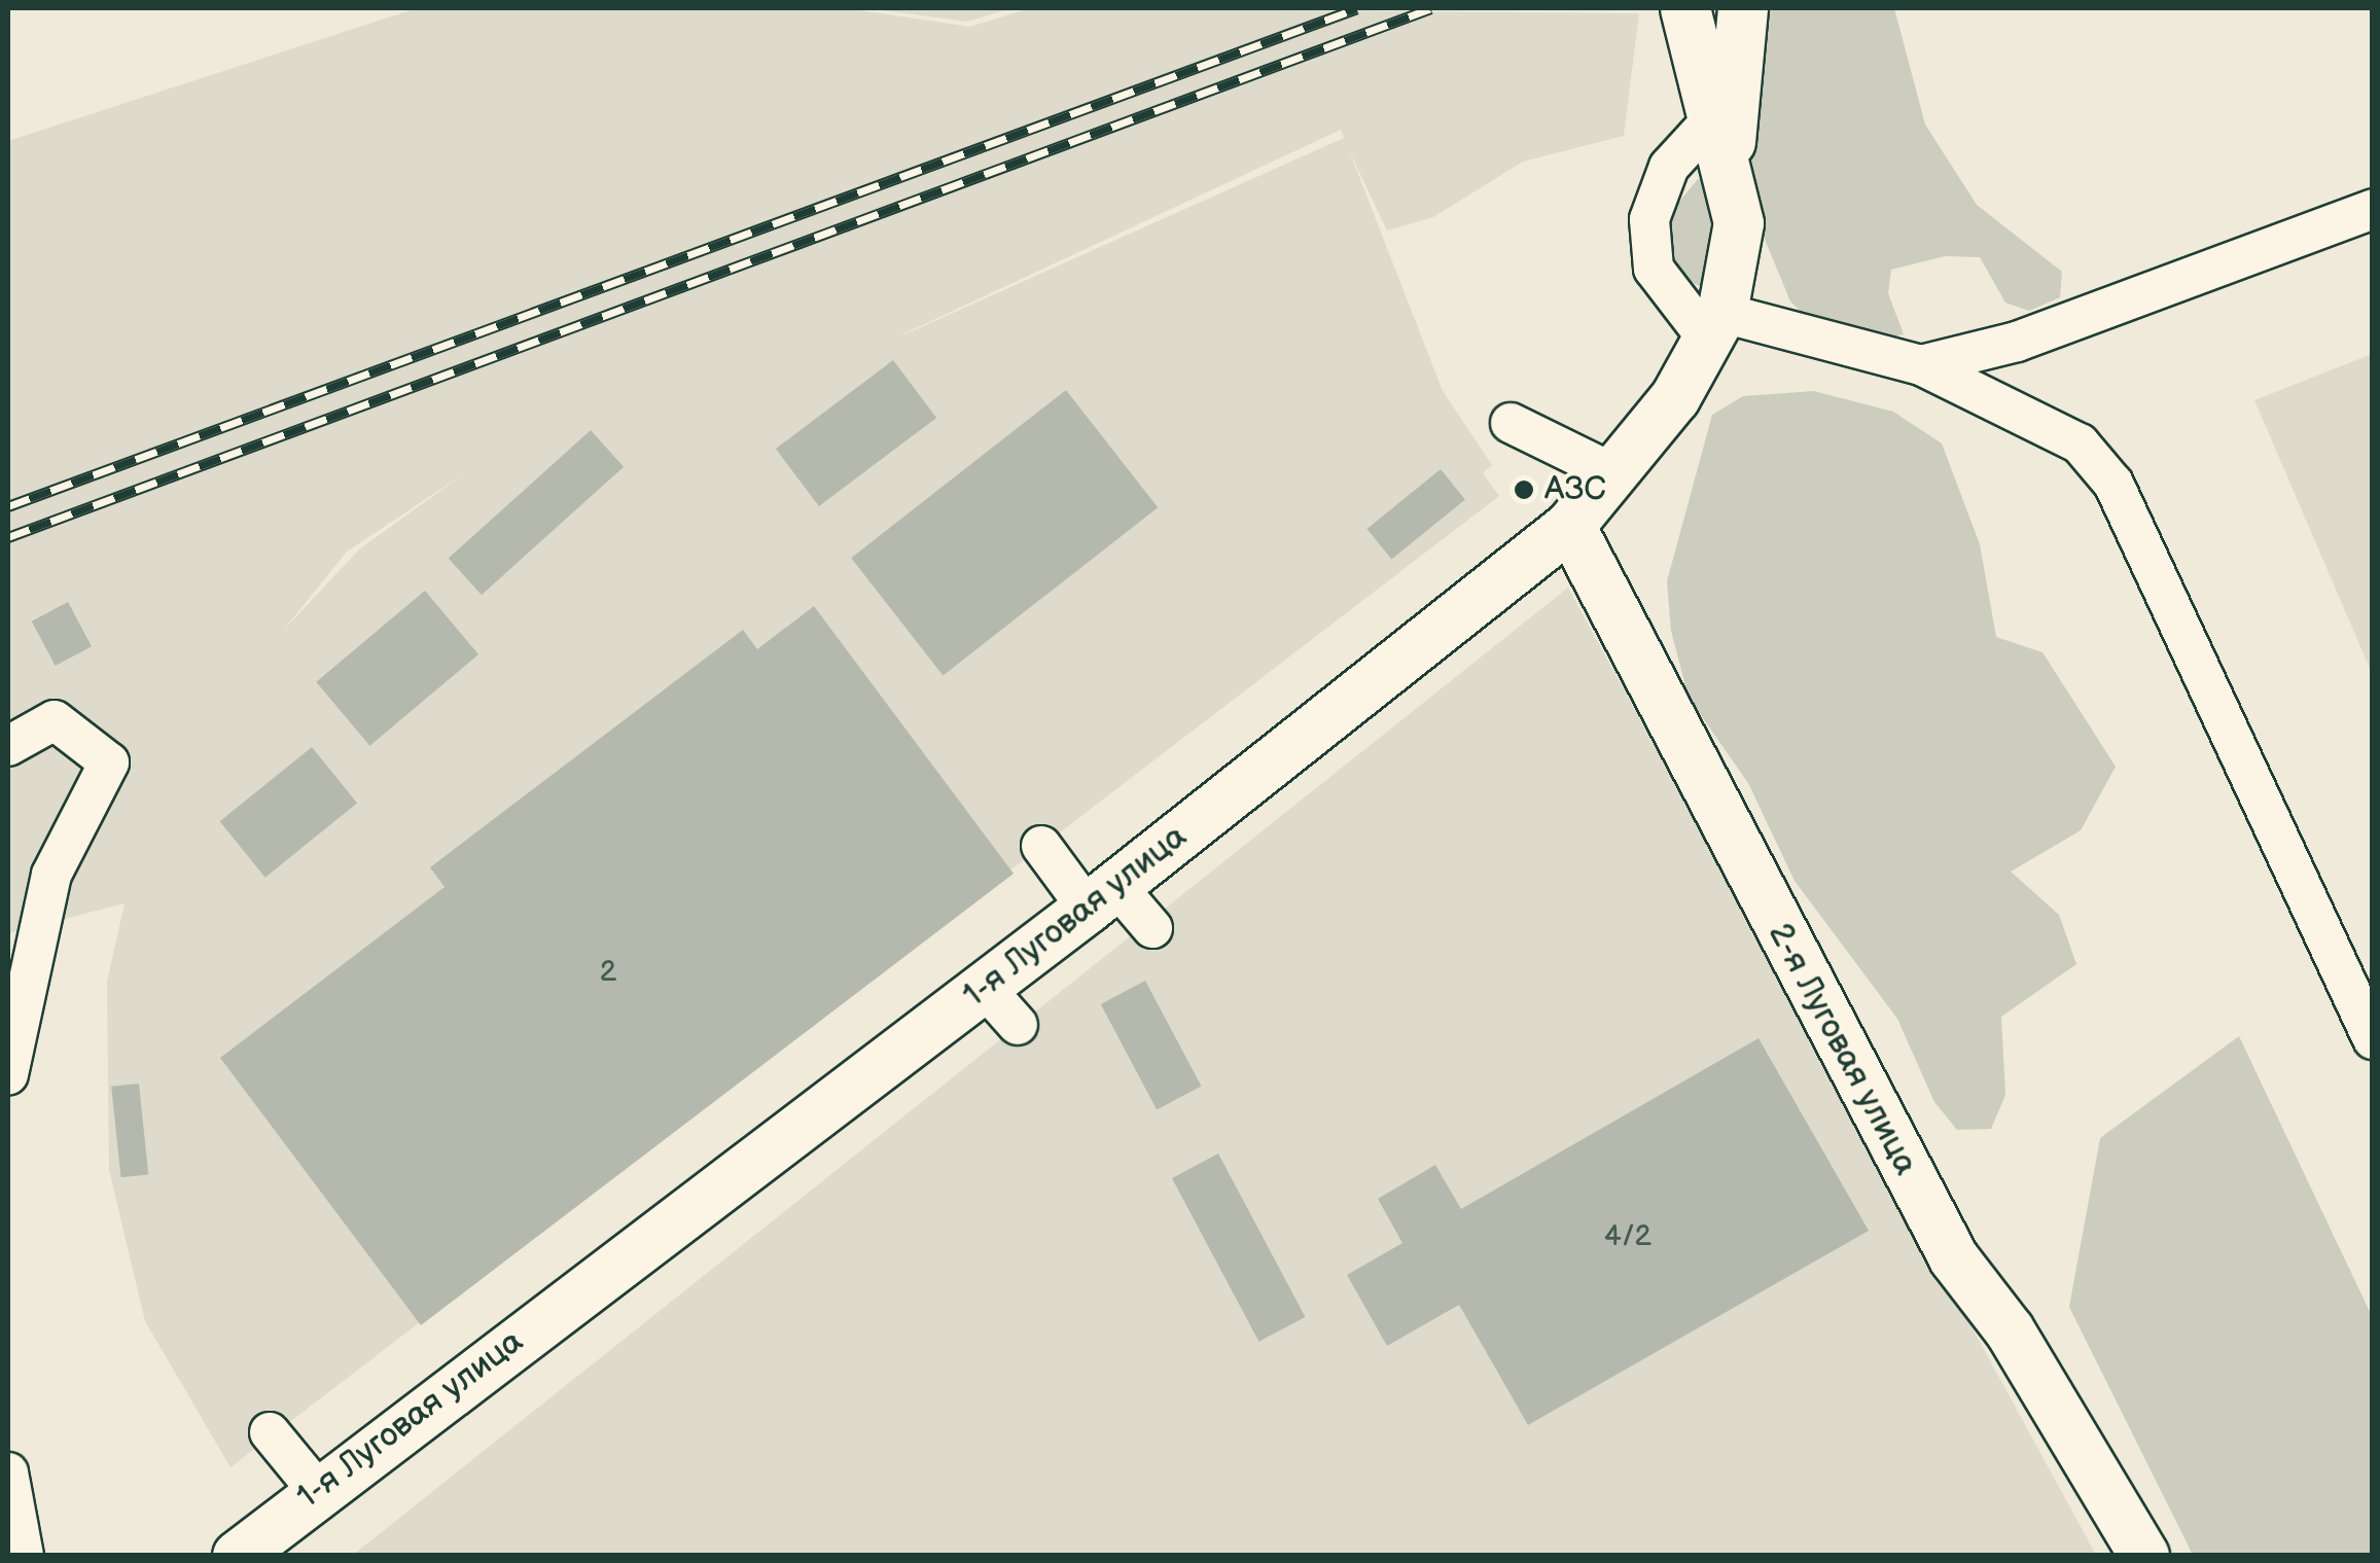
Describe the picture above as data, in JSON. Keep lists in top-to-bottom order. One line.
{"streets":{"main road":["1-я Луговая улица","2-я Луговая улица"]},"crossings":[["1-я Луговая улица","2-я Луговая улица"]],"places":["АЗС"],"house_numbers":["2","4/2"]}
